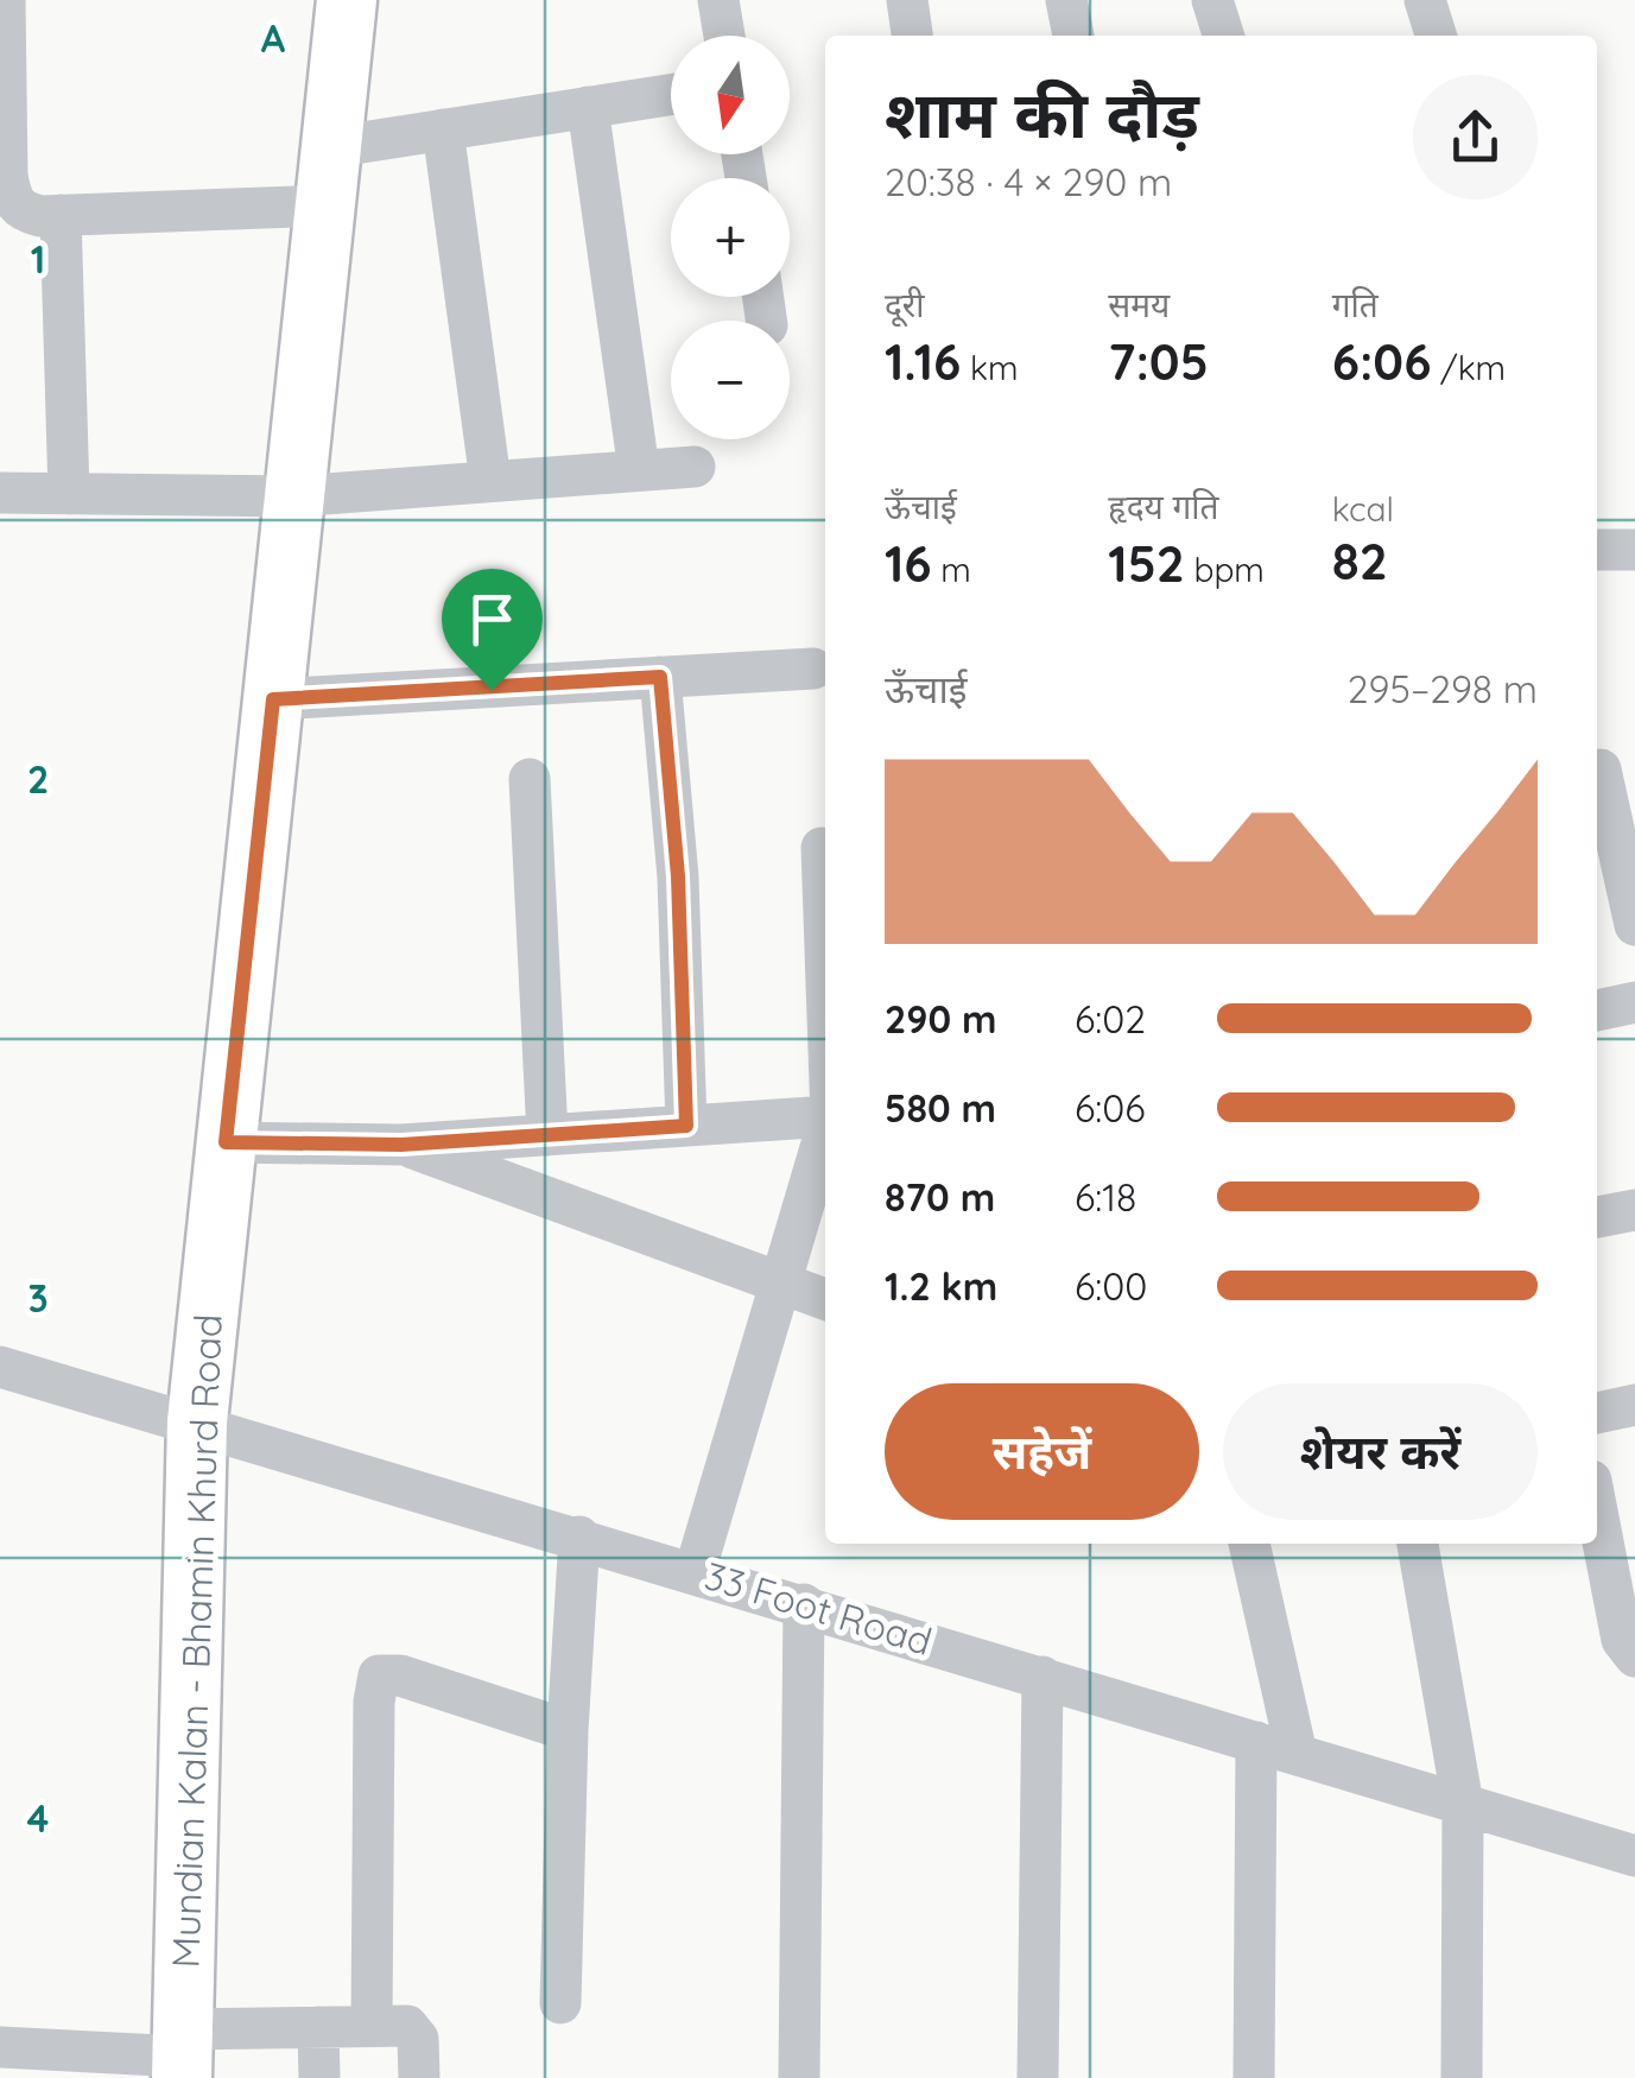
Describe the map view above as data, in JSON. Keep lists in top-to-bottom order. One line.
{"streets":{"street":["33 Foot Road","Mundian Kalan - Bhamin Khurd Road"]},"crossings":[["33 Foot Road","Mundian Kalan - Bhamin Khurd Road"]],"north":"bottom","page":{"map_buttons":["+","−"],"heading":["शाम की दौड़","20:38 · 4 × 290 m"],"stats":[["दूरी","1.16 km"],["समय","7:05"],["गति","6:06 /km"],["ऊँचाई","16 m"],["हृदय गति","152 bpm"],["kcal","82"]],"chart":["ऊँचाई","295–298 m"],"list":[{"name":"290 m","note":"6:02"},{"name":"580 m","note":"6:06"},{"name":"870 m","note":"6:18"},{"name":"1.2 km","note":"6:00"}],"buttons":["सहेजें","शेयर करें"]},"grid":{"columns":["A"],"rows":["1","2","3","4"]}}
